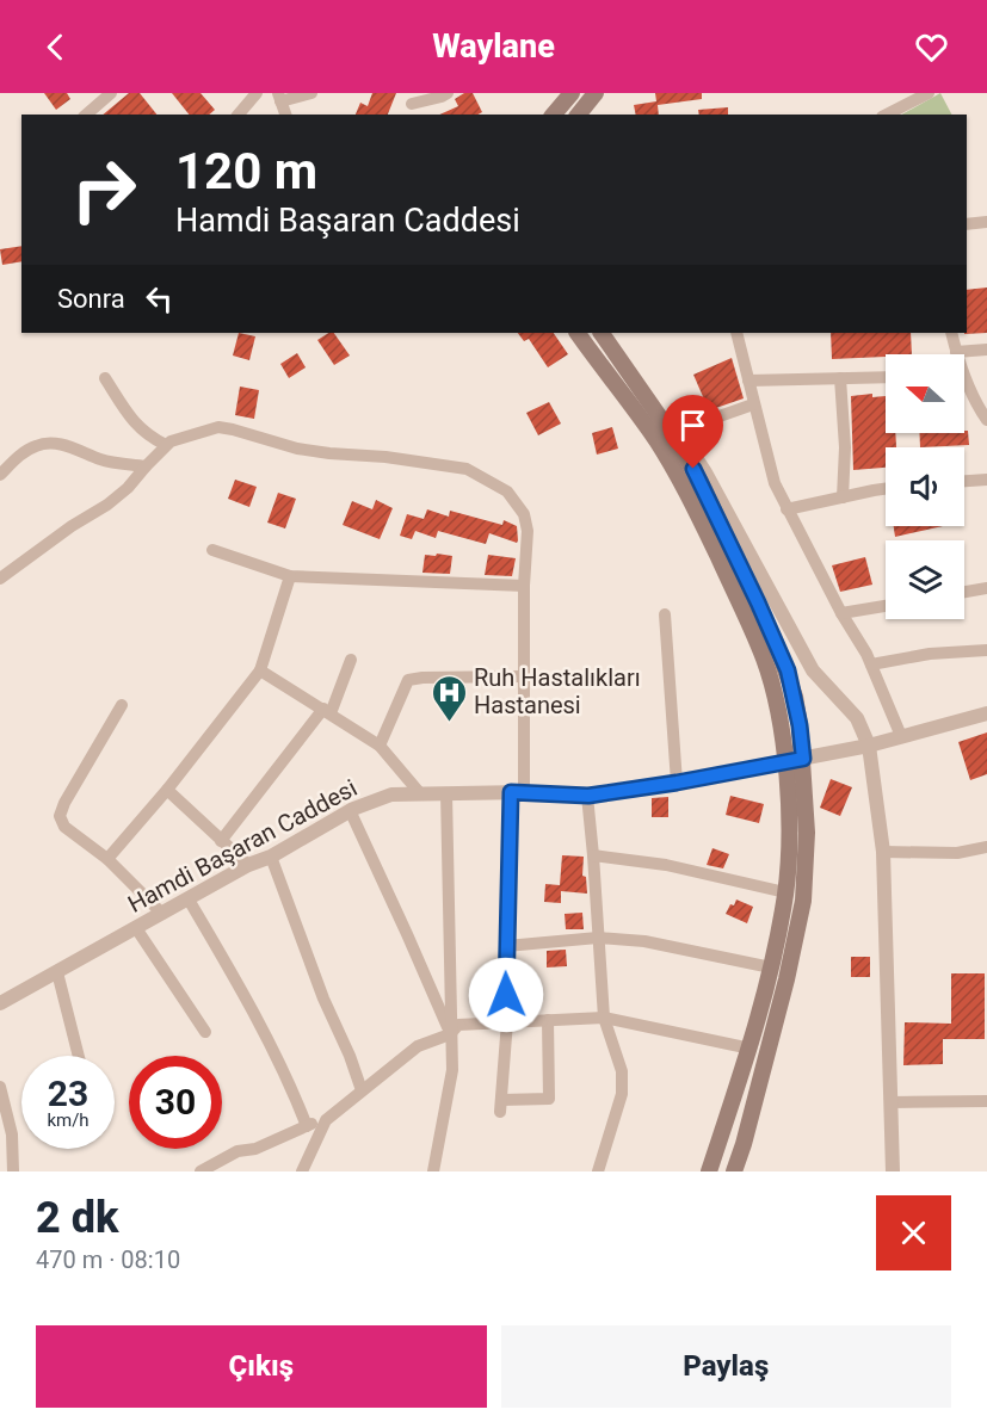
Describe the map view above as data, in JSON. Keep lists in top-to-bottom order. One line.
{"streets":{"street":["Hamdi Başaran Caddesi"]},"places":{"hospital":["Ruh Hastalıkları Hastanesi"]},"north":"left","page":{"header":"Waylane","turn":["120 m","Hamdi Başaran Caddesi"],"then":"Sonra","speed":"23 km/h","limit":"30","heading":["2 dk","470 m · 08:10"],"buttons":["Çıkış","Paylaş"]}}
